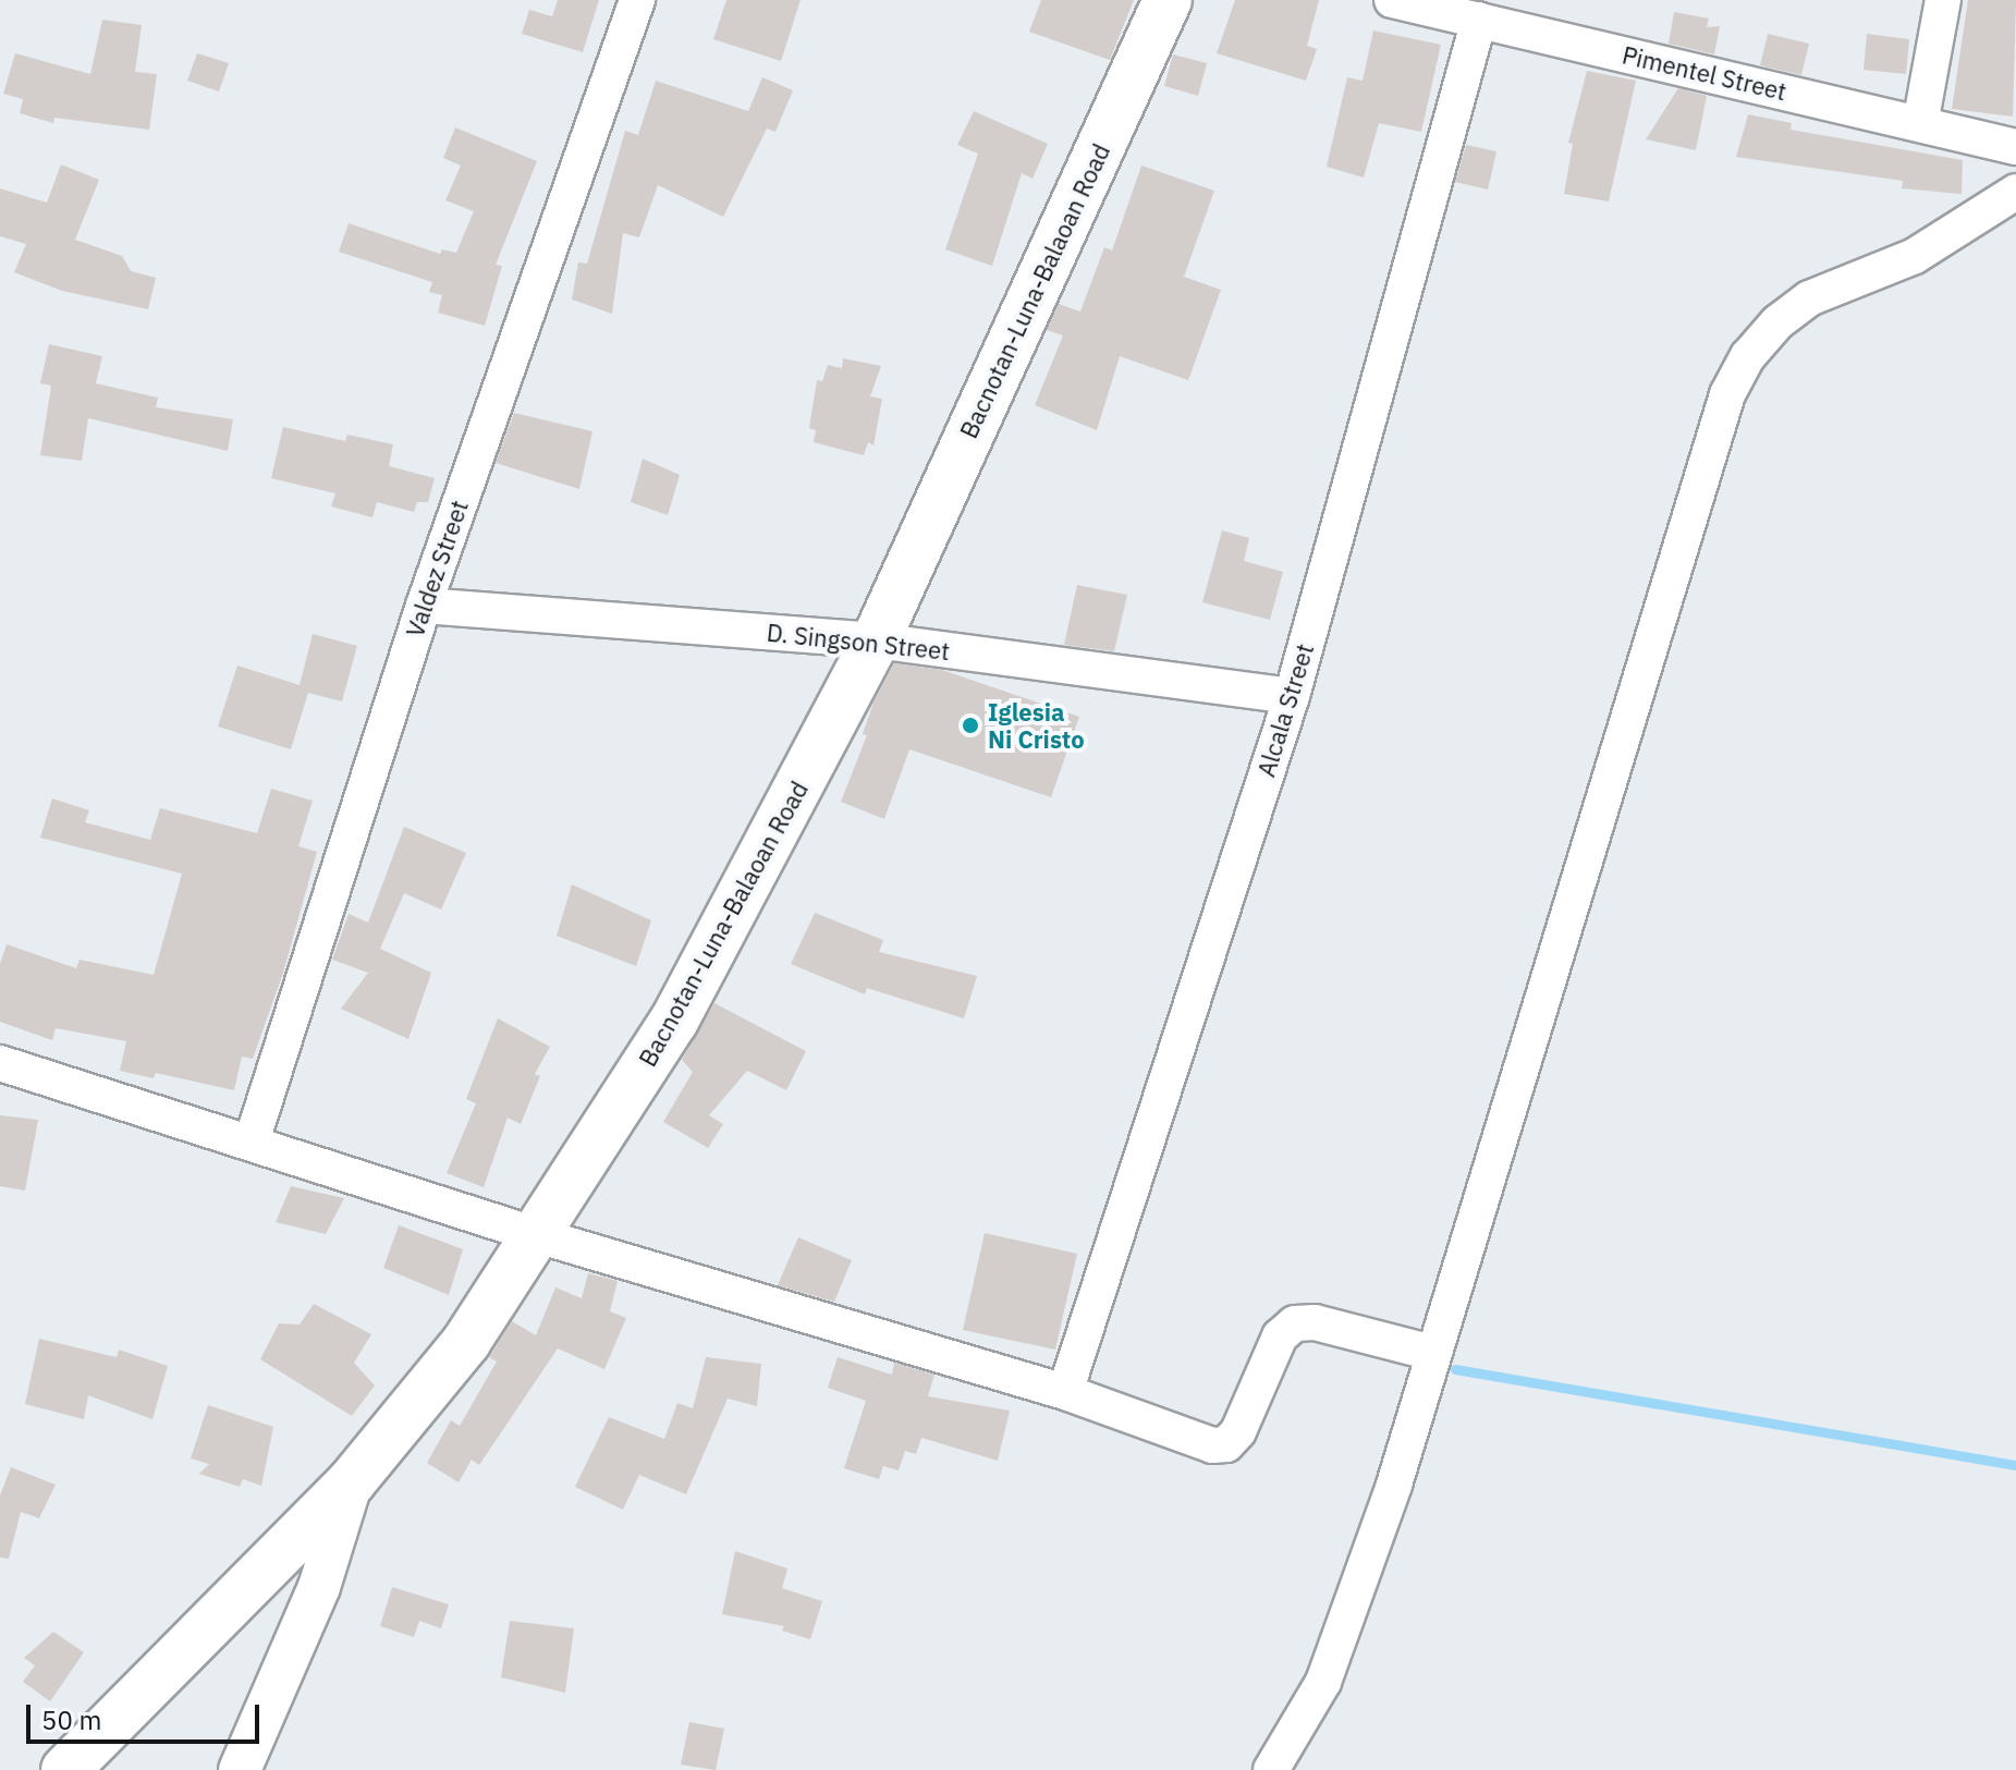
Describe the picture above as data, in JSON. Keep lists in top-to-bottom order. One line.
{"streets":{"main road":["Bacnotan-Luna-Balaoan Road"],"street":["Pimentel Street","Valdez Street","D. Singson Street","Alcala Street"]},"crossings":[["Pimentel Street","Alcala Street"],["Bacnotan-Luna-Balaoan Road","D. Singson Street"],["Valdez Street","D. Singson Street"],["D. Singson Street","Alcala Street"]],"places":["Iglesia Ni Cristo"],"scale_bar":"50 m"}
